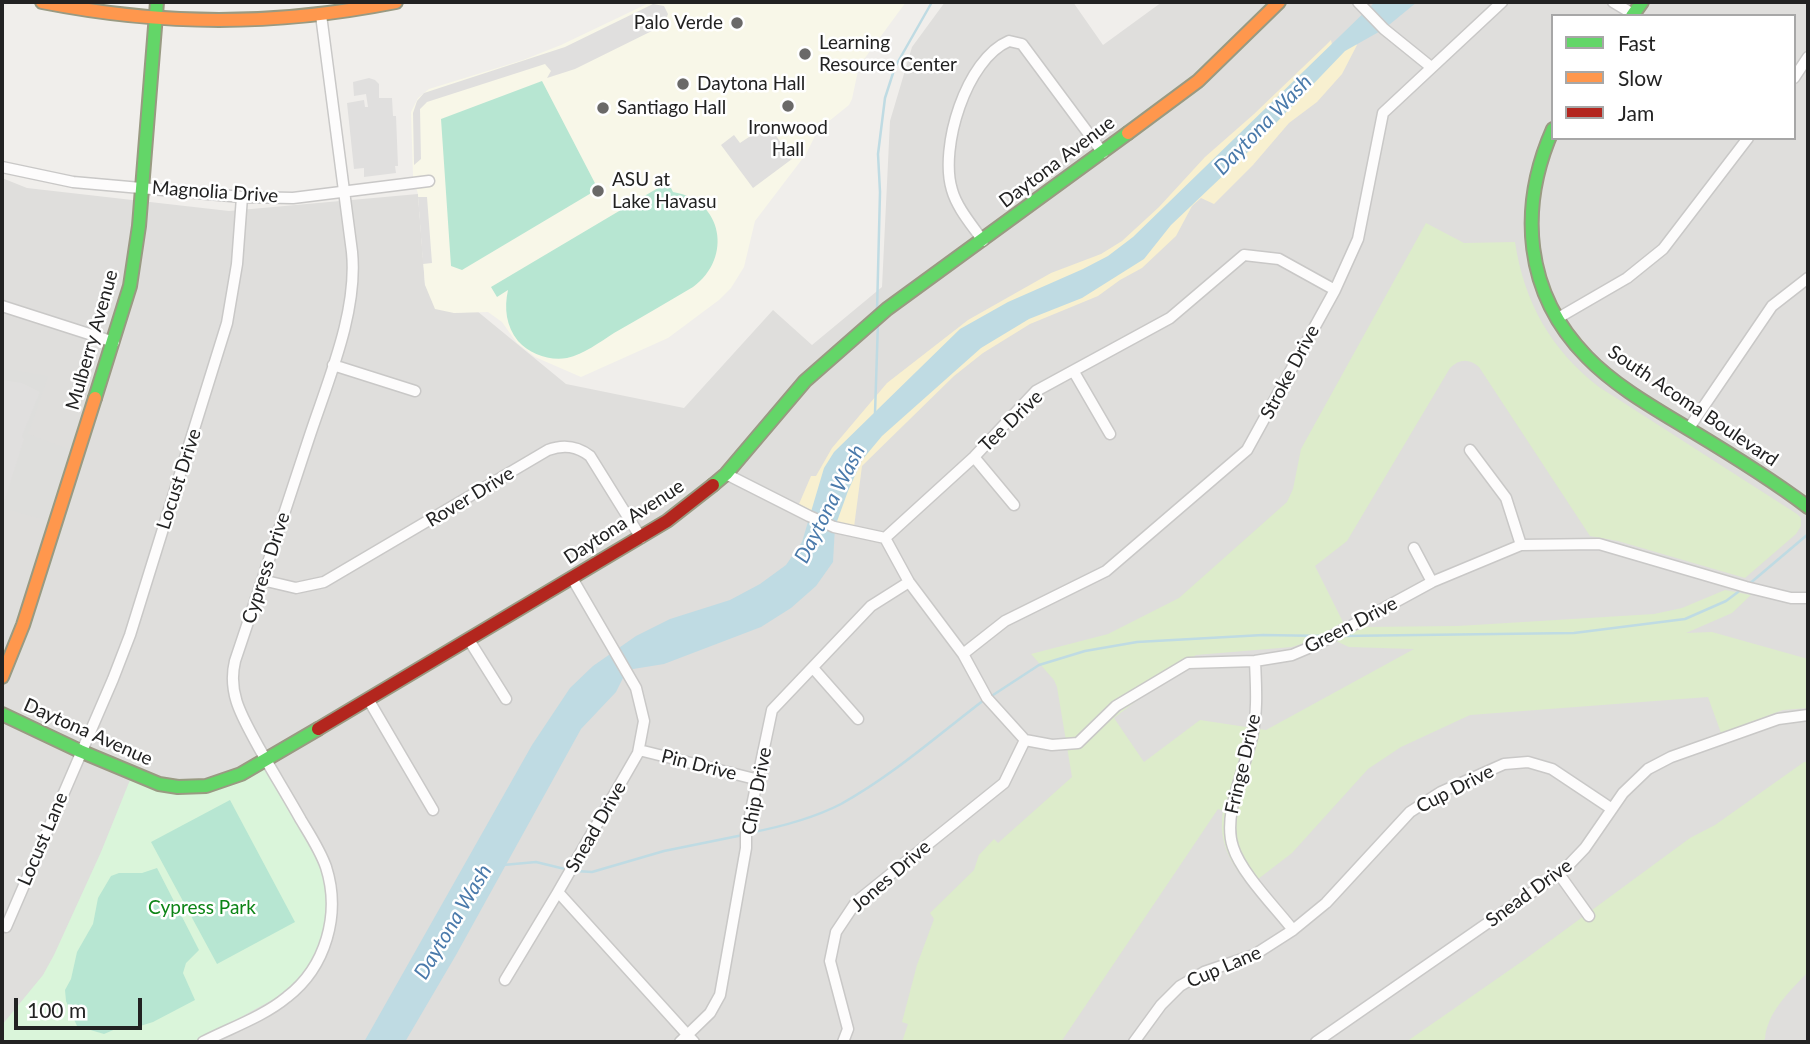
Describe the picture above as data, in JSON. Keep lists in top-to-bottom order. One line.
{"streets":{"street":["Daytona Avenue","Magnolia Drive","Mulberry Avenue","Stroke Drive","South Acoma Boulevard","Tee Drive","Locust Drive","Rover Drive","Cypress Drive","Green Drive","Fringe Drive","Pin Drive","Cup Drive","Chip Drive","Snead Drive","Locust Lane","Jones Drive","Cup Lane"]},"crossings":[["Daytona Avenue","Locust Drive"],["Daytona Avenue","Rover Drive"],["Daytona Avenue","Cypress Drive"],["Daytona Avenue","Snead Drive"],["Daytona Avenue","Locust Lane"],["Magnolia Drive","Mulberry Avenue"],["Magnolia Drive","Locust Drive"],["Magnolia Drive","Cypress Drive"],["Stroke Drive","Tee Drive"],["Locust Drive","Locust Lane"],["Rover Drive","Cypress Drive"],["Green Drive","Fringe Drive"],["Green Drive","Jones Drive"],["Fringe Drive","Cup Drive"],["Fringe Drive","Cup Lane"],["Pin Drive","Chip Drive"],["Pin Drive","Snead Drive"],["Cup Drive","Snead Drive"],["Cup Drive","Cup Lane"],["Chip Drive","Snead Drive"]],"water":["Daytona Wash"],"parks":["Cypress Park"],"places":["Palo Verde","Learning Resource Center","Daytona Hall","Ironwood Hall","Santiago Hall","ASU at Lake Havasu"],"legend":["Fast","Slow","Jam"],"scale_bar":"100 m"}
